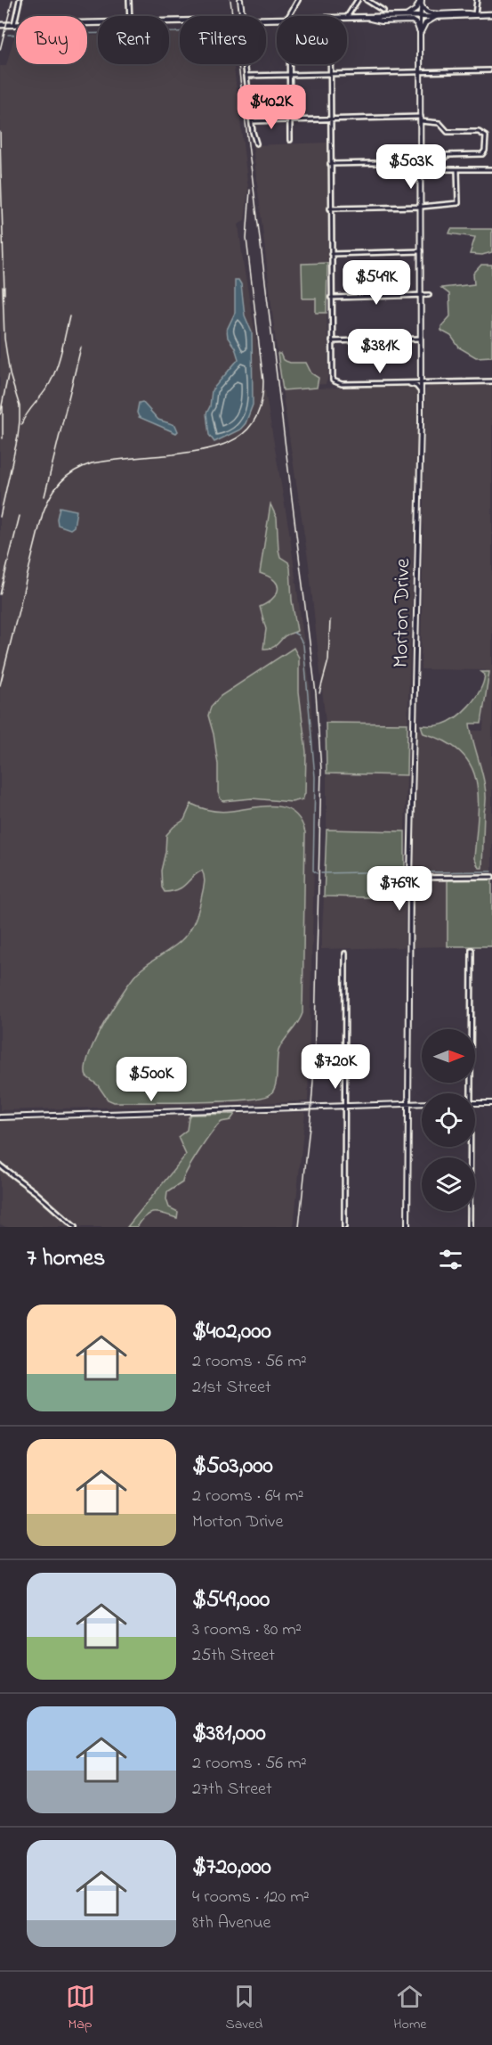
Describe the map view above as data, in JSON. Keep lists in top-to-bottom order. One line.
{"streets":{"street":["Morton Drive"]},"north":"right","page":{"chip":["Buy","Rent","Filters","New"],"price":["$402K","$503K","$549K","$381K","$769K","$720K","$500K"],"heading":"7 homes","list":[{"name":"$402,000","note":"2 rooms · 56 m² · 21st Street"},{"name":"$503,000","note":"2 rooms · 64 m² · Morton Drive"},{"name":"$549,000","note":"3 rooms · 80 m² · 25th Street"},{"name":"$381,000","note":"2 rooms · 56 m² · 27th Street"},{"name":"$720,000","note":"4 rooms · 120 m² · 8th Avenue"}],"tabs":["Map","Saved","Home"]}}
